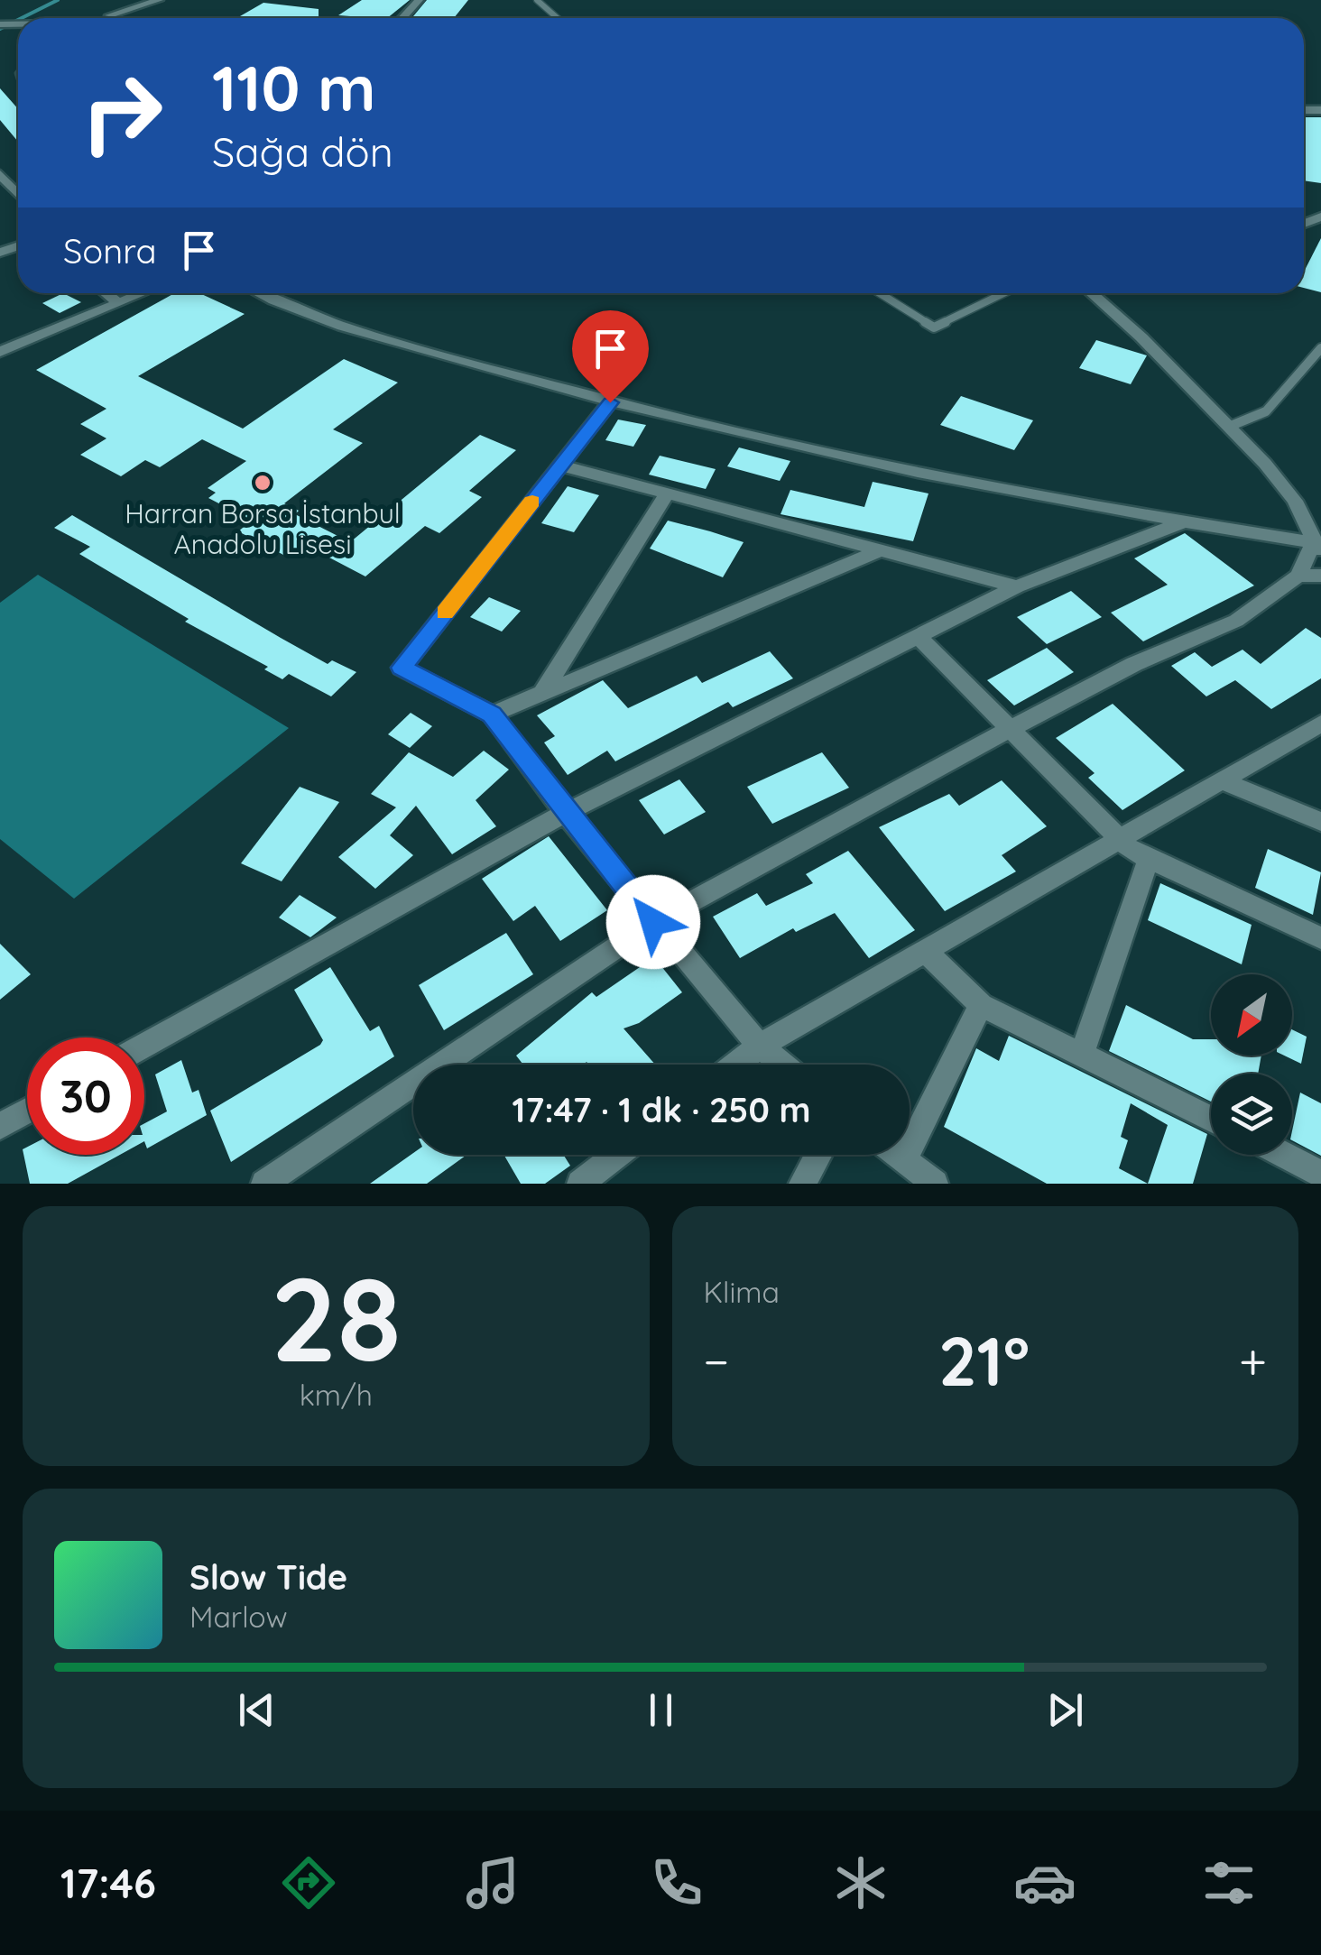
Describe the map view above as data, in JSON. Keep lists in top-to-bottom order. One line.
{"places":["Harran Borsa İstanbul Anadolu Lisesi"],"north":"bottom left","page":{"turn":["110 m","Sağa dön"],"then":"Sonra","limit":"30","trip":"17:47 · 1 dk · 250 m","tile":[["28","km/h"],"Klima"],"heat":["−","21°","+"],"song":["Slow Tide","Marlow"],"tabs":"17:46"}}
